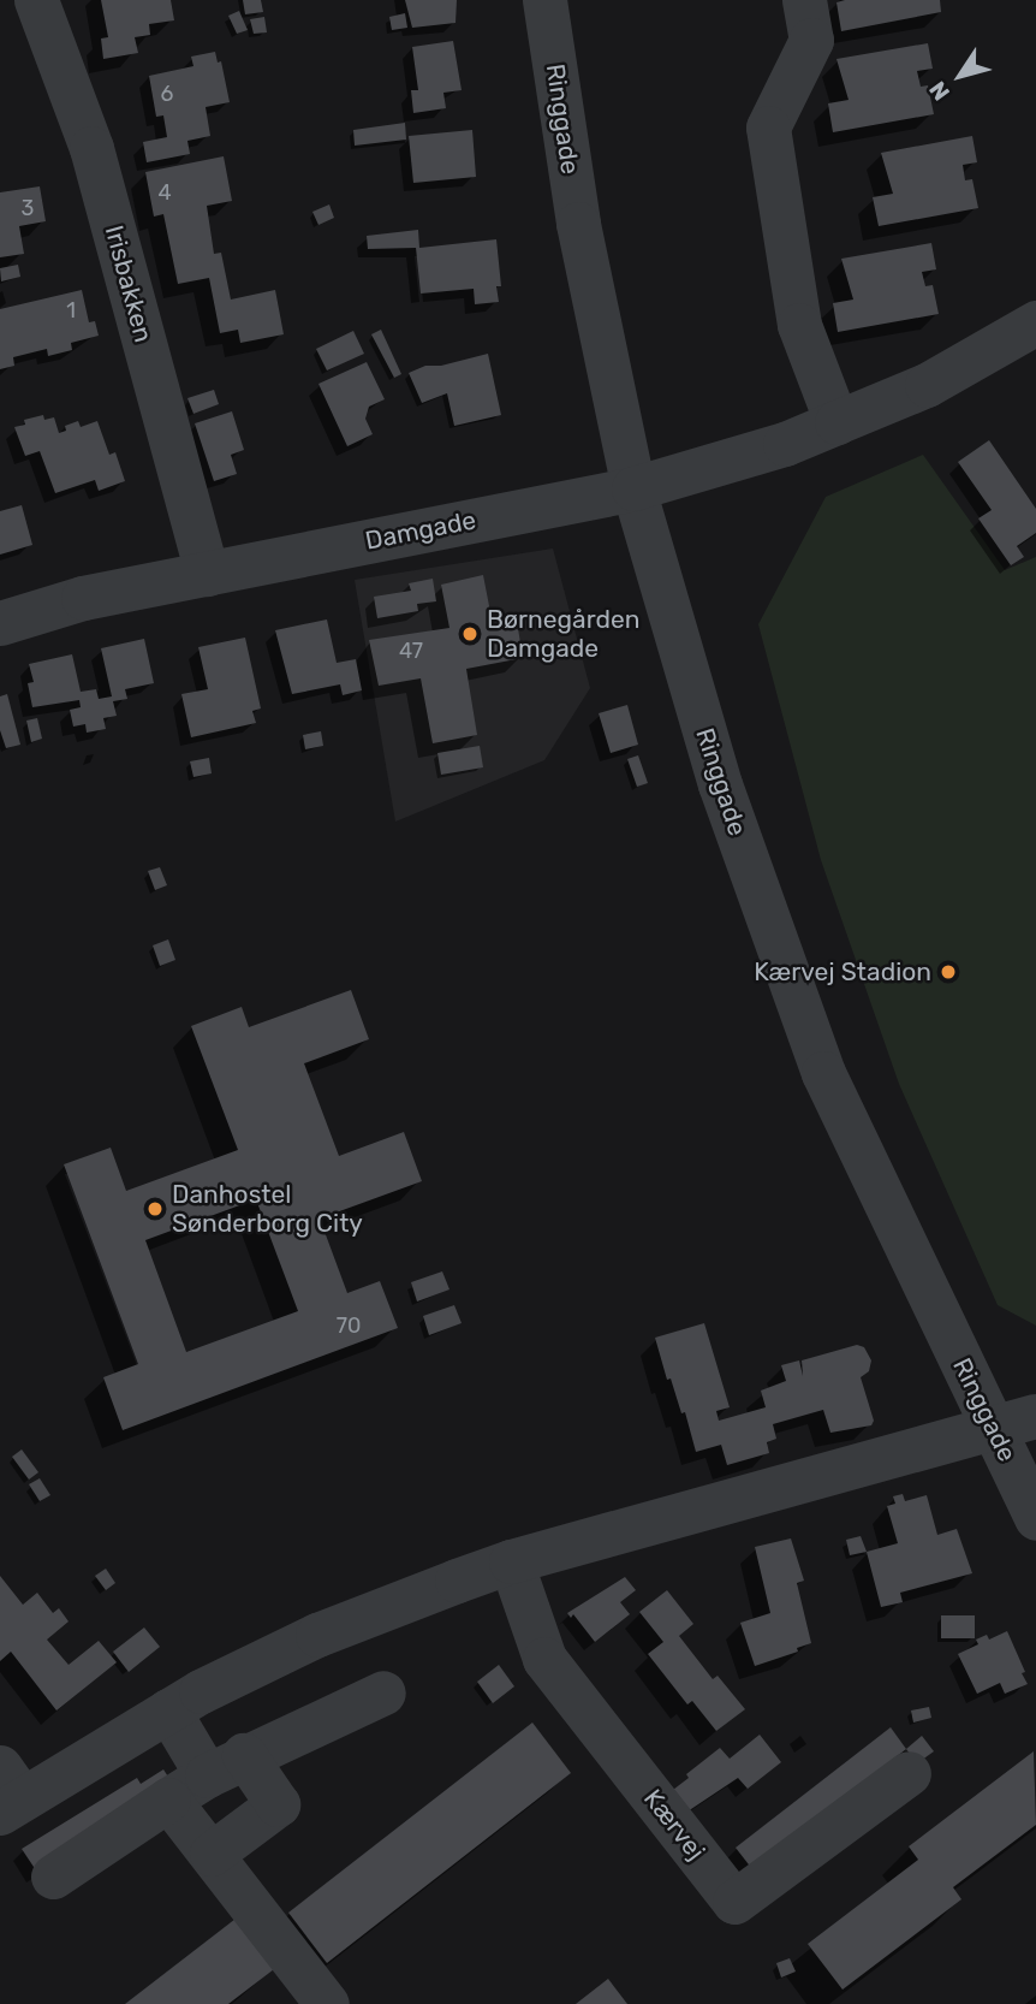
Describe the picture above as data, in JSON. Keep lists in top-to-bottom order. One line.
{"streets":{"street":["Ringgade","Irisbakken","Damgade","Kærvej"]},"crossings":[["Ringgade","Damgade"],["Irisbakken","Damgade"]],"places":["Børnegården Damgade","Kærvej Stadion","Danhostel Sønderborg City"],"house_numbers":["6","4","3","1","47","70"],"north":"bottom left"}
